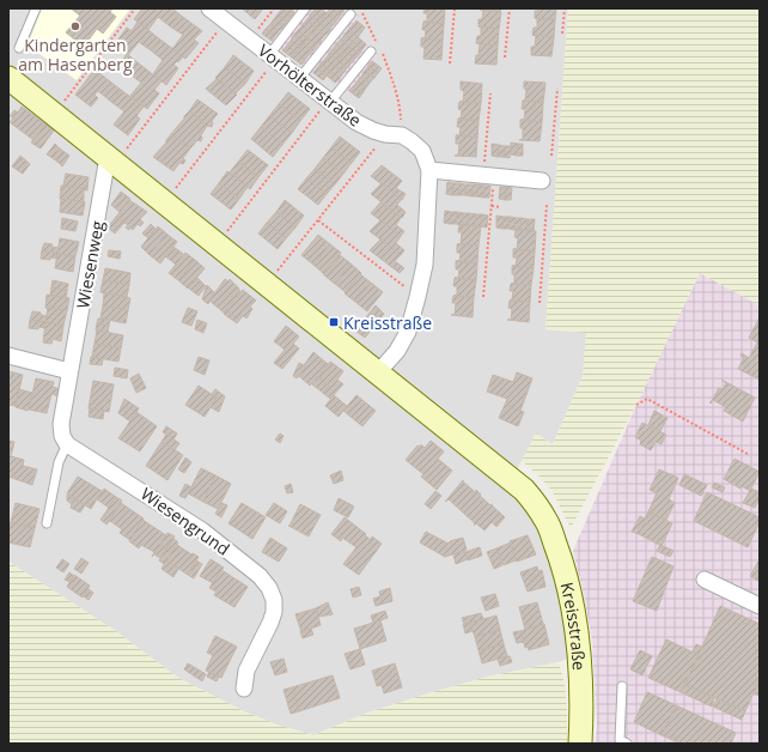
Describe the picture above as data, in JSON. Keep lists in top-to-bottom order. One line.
{"streets":{"main road":["Kreisstraße"],"street":["Vorhölterstraße","Wiesenweg","Wiesengrund"]},"crossings":[["Vorhölterstraße","Kreisstraße"],["Wiesenweg","Kreisstraße"]],"places":{"other":["Kindergarten am Hasenberg"],"transit":["Kreisstraße"]}}
